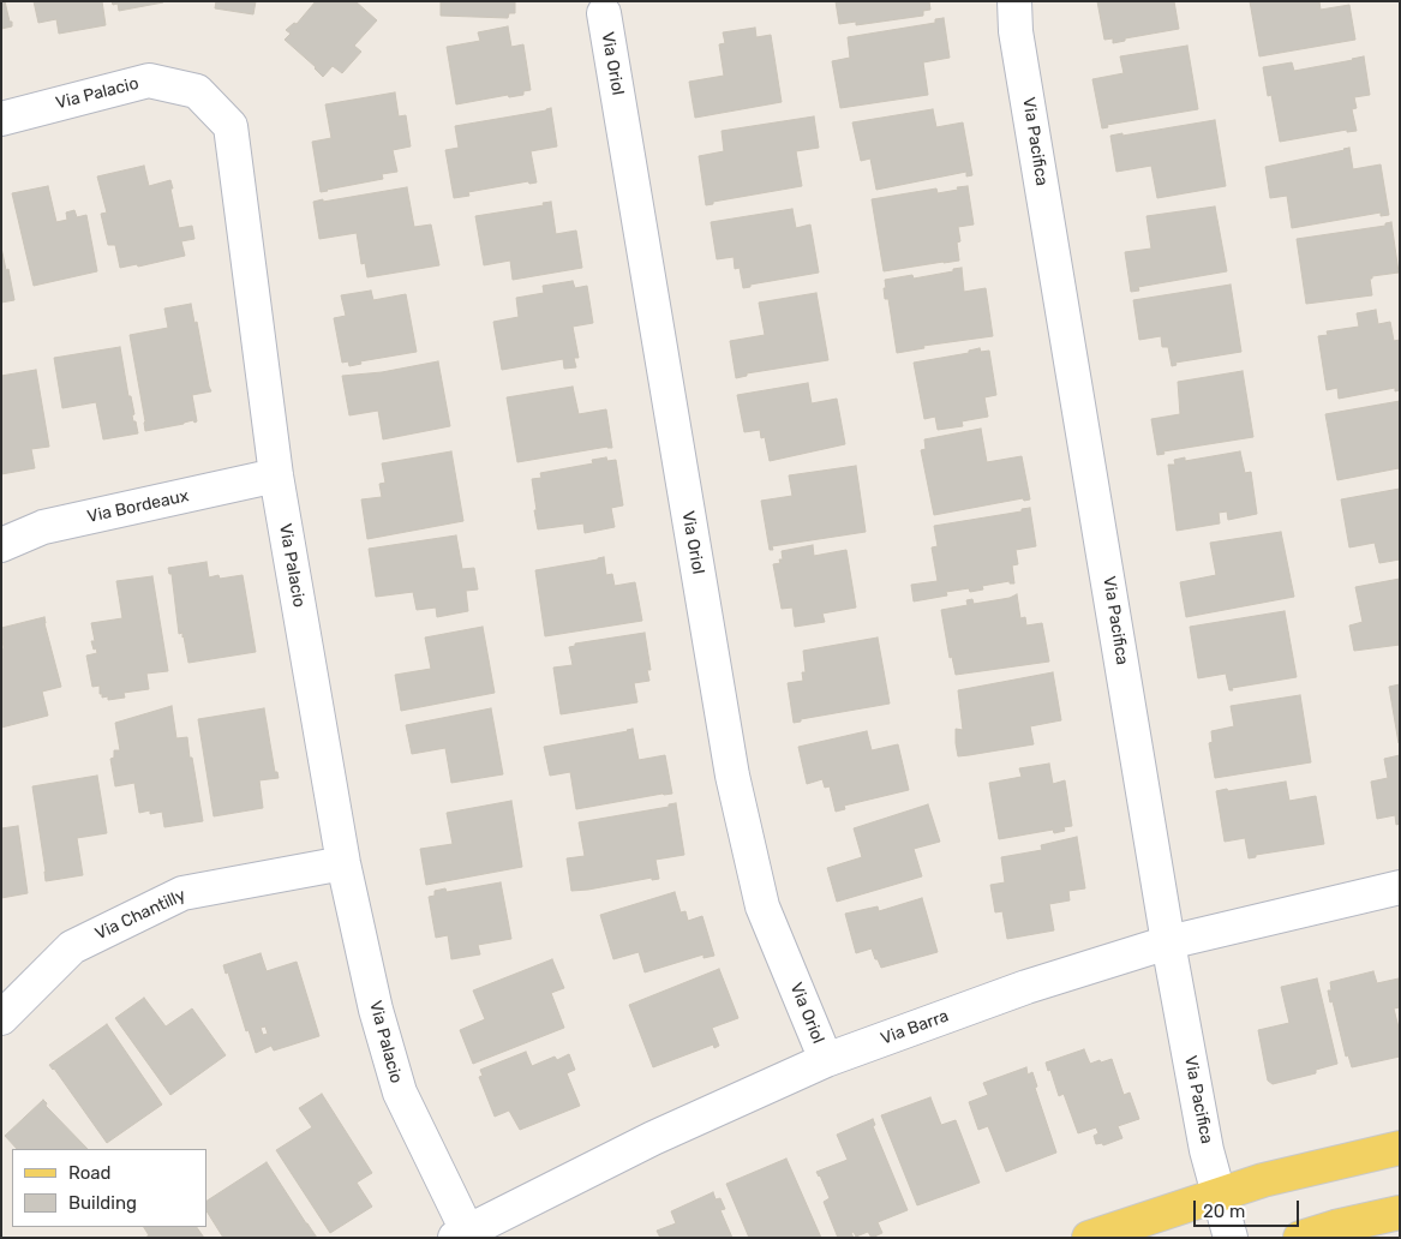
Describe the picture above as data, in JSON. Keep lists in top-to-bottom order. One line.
{"streets":{"street":["Via Oriol","Via Palacio","Via Pacifica","Via Bordeaux","Via Chantilly","Via Barra"]},"crossings":[["Via Oriol","Via Barra"],["Via Palacio","Via Bordeaux"],["Via Palacio","Via Chantilly"],["Via Palacio","Via Barra"],["Via Pacifica","Via Barra"]],"legend":["Road","Building"],"scale_bar":"20 m"}
